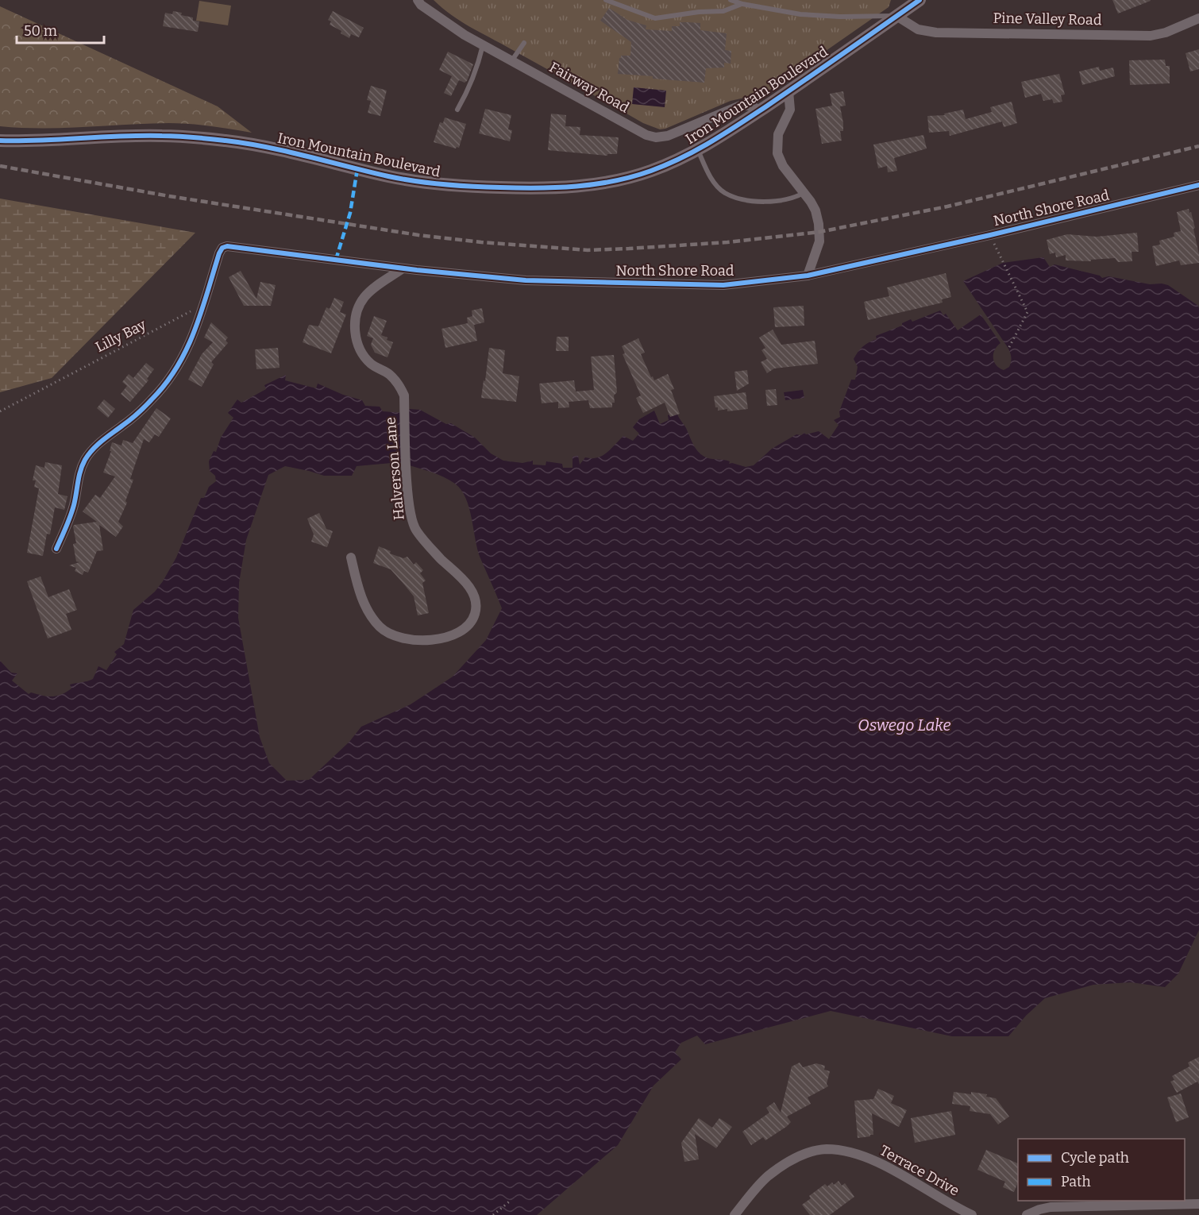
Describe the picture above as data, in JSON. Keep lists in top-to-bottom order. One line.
{"streets":{"street":["Pine Valley Road","Fairway Road","Iron Mountain Boulevard","North Shore Road","Halverson Lane","Terrace Drive"],"path":["Lilly Bay"]},"crossings":[["Pine Valley Road","Iron Mountain Boulevard"],["Fairway Road","Iron Mountain Boulevard"],["North Shore Road","Halverson Lane"]],"water":["Oswego Lake"],"legend":["Cycle path","Path"],"scale_bar":"50 m"}
